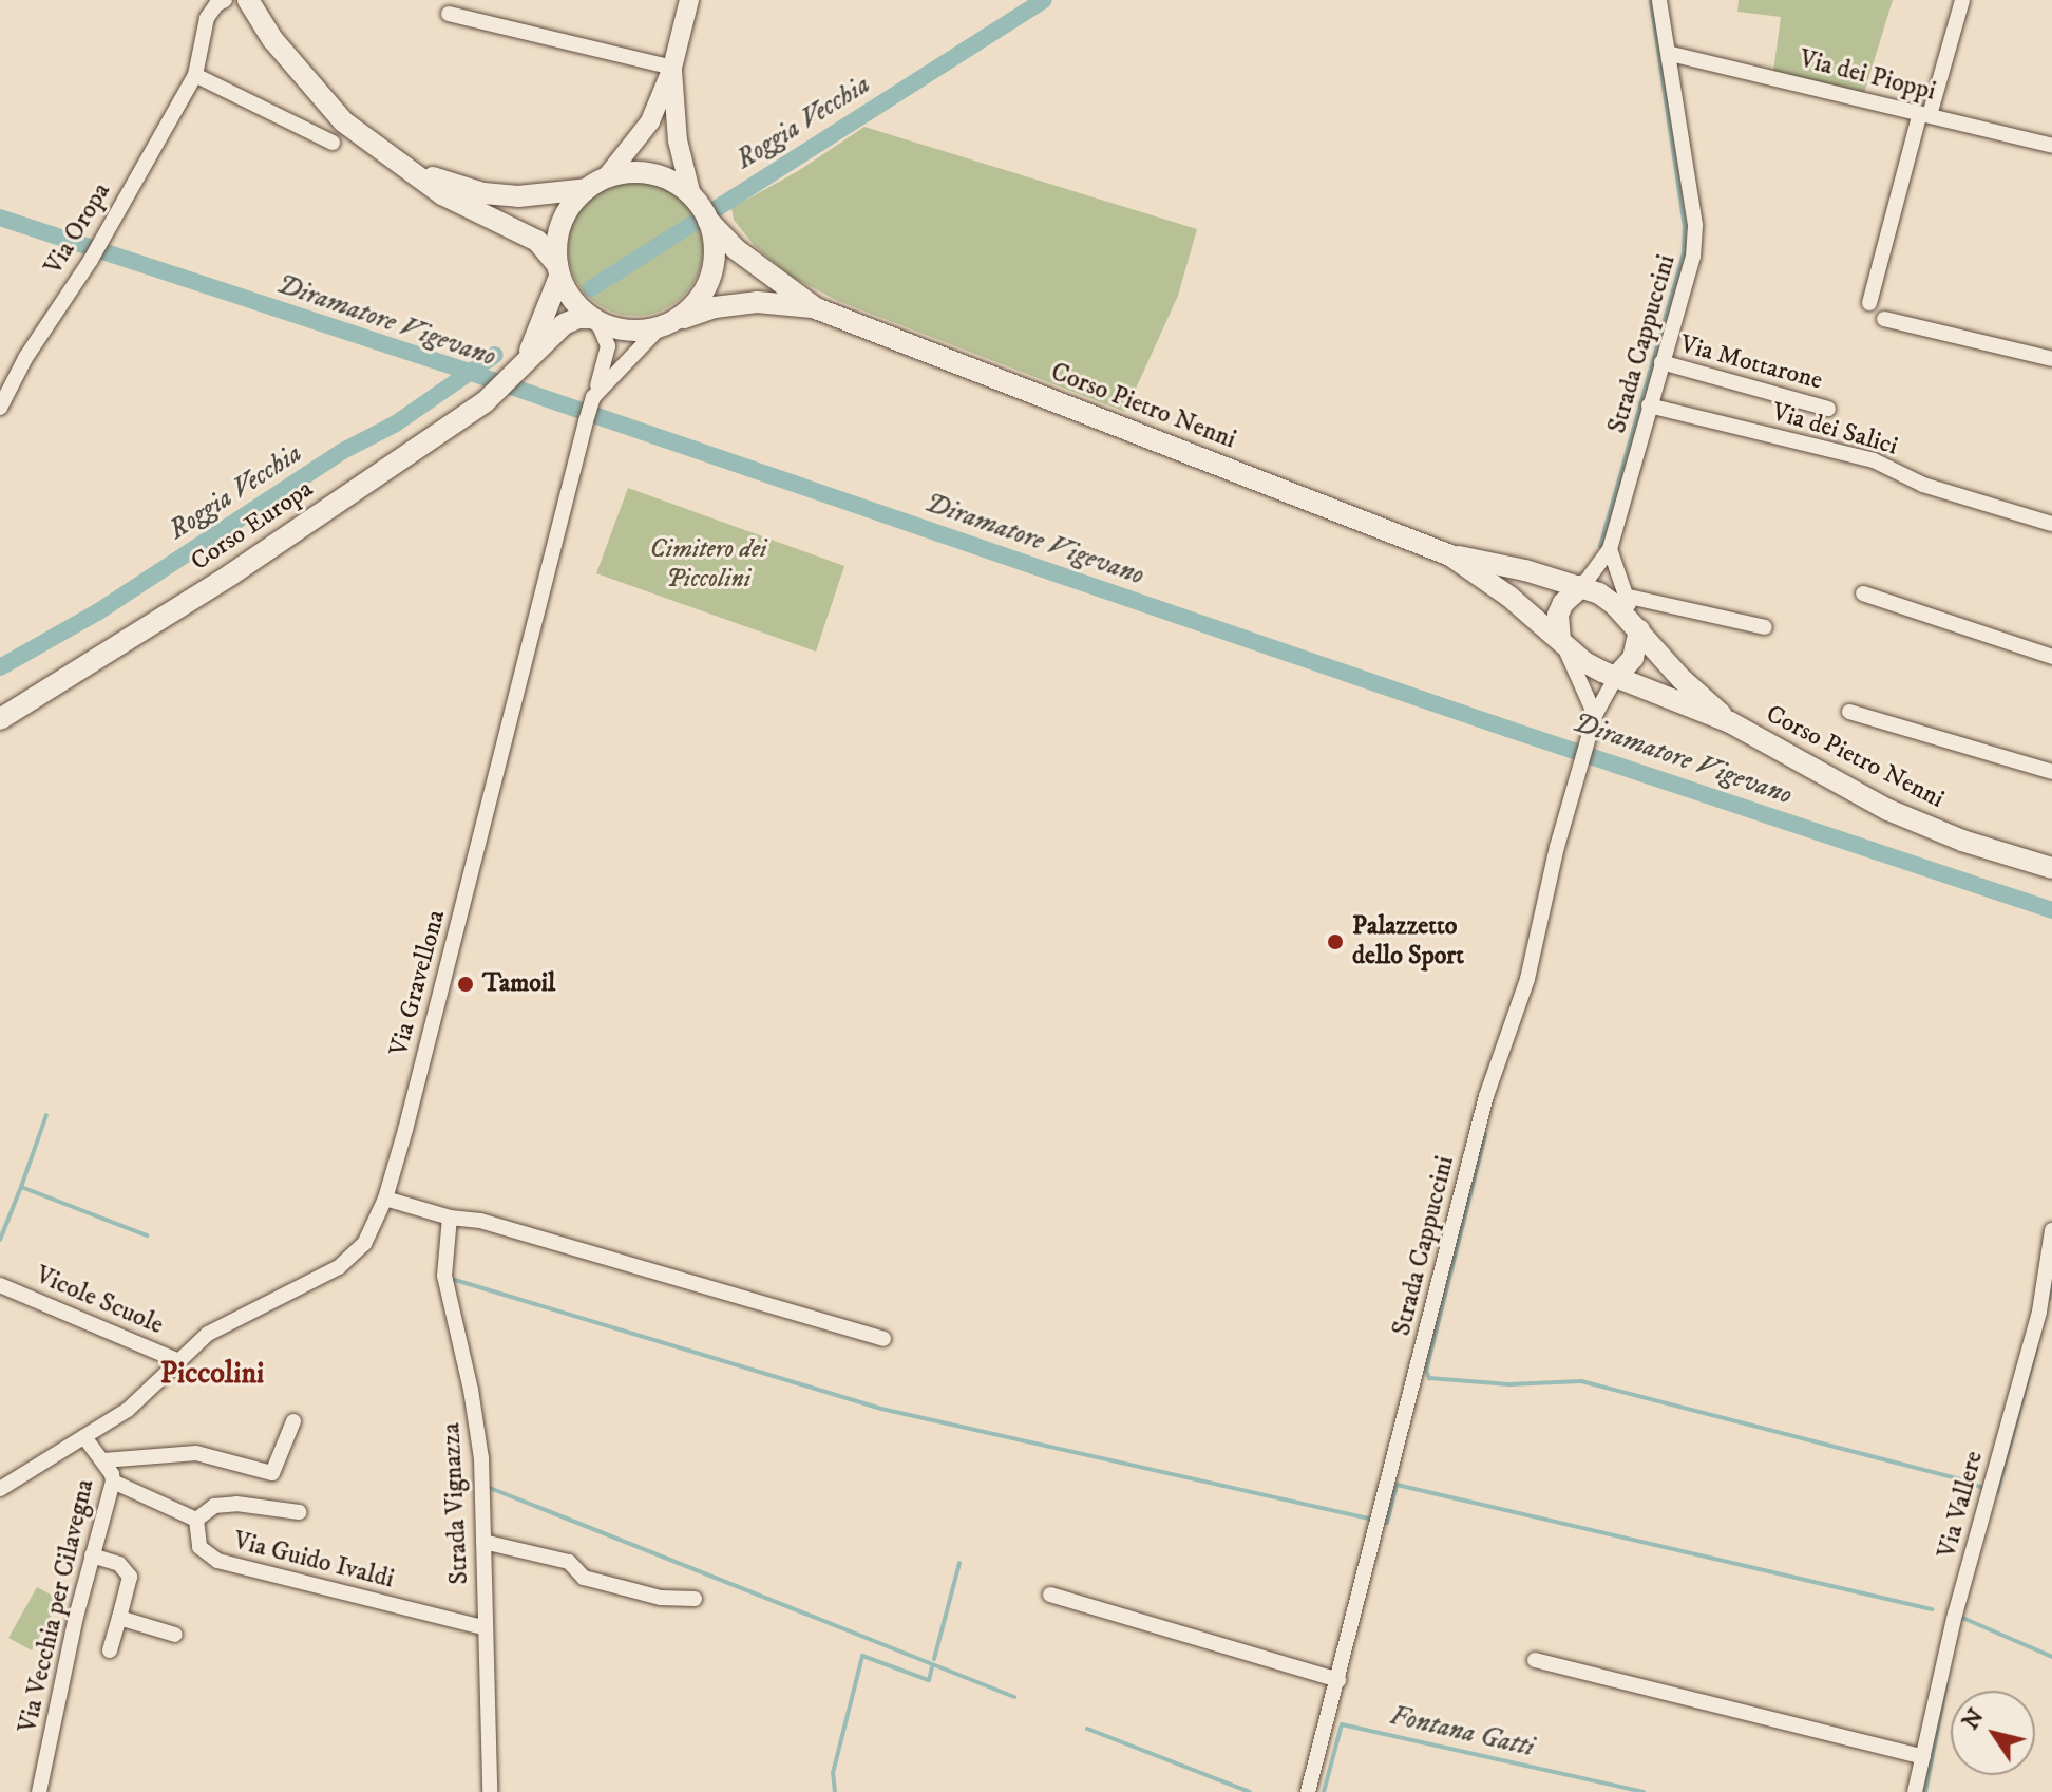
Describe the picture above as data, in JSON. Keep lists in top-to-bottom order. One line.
{"streets":{"main road":["Corso Pietro Nenni","Corso Europa"],"street":["Via dei Pioppi","Via Oropa","Strada Cappuccini","Via Mottarone","Via dei Salici","Via Gravellona","Vicole Scuole","Strada Vignazza","Via Vallere","Via Guido Ivaldi","Via Vecchia per Cilavegna"]},"crossings":[["Via dei Pioppi","Strada Cappuccini"],["Strada Cappuccini","Via Mottarone"],["Strada Cappuccini","Corso Pietro Nenni"],["Strada Cappuccini","Via dei Salici"],["Corso Pietro Nenni","Corso Europa"],["Corso Pietro Nenni","Via Gravellona"],["Corso Europa","Via Gravellona"],["Via Gravellona","Vicole Scuole"],["Via Gravellona","Via Vecchia per Cilavegna"],["Strada Vignazza","Via Guido Ivaldi"]],"districts":["Piccolini"],"water":["Roggia Vecchia","Diramatore Vigevano","Fontana Gatti"],"parks":["Cimitero dei Piccolini"],"places":["Palazzetto dello Sport","Tamoil"],"north":"top left"}
